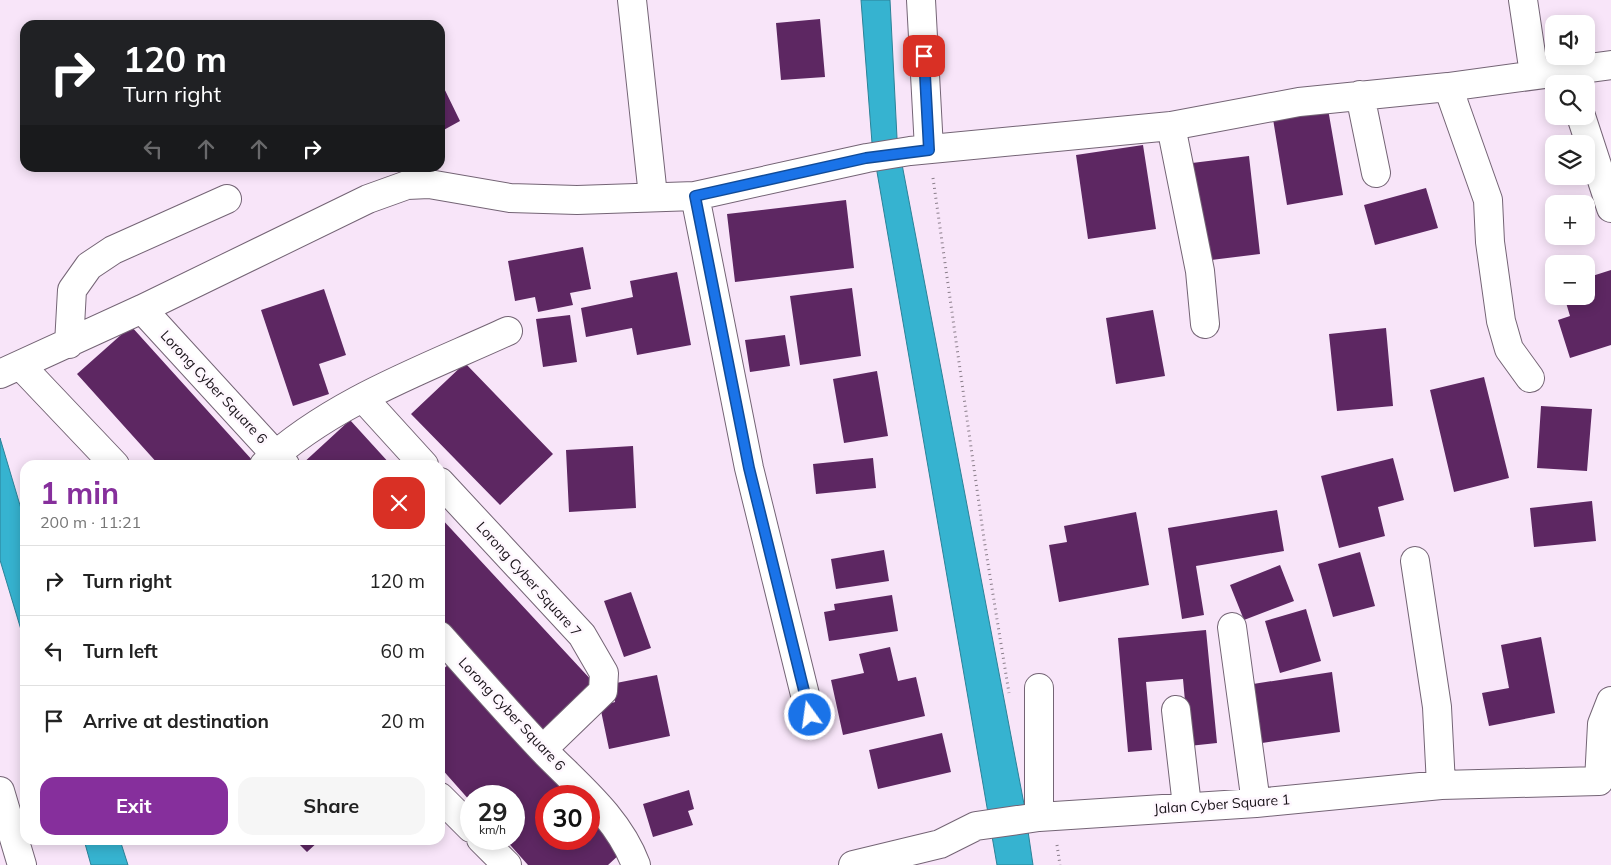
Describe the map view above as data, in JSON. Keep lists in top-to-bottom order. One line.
{"streets":{"street":["Lorong Cyber Square 6","Lorong Cyber Square 7","Jalan Cyber Square 1"]},"crossings":[["Lorong Cyber Square 6","Lorong Cyber Square 7"]],"page":{"map_buttons":["+","−"],"turn":["120 m","Turn right"],"heading":["1 min","200 m · 11:21"],"list":[{"name":"Turn right","value":"120 m"},{"name":"Turn left","value":"60 m"},{"name":"Arrive at destination","value":"20 m"}],"buttons":["Exit","Share"],"speed":"29 km/h","limit":"30"}}
